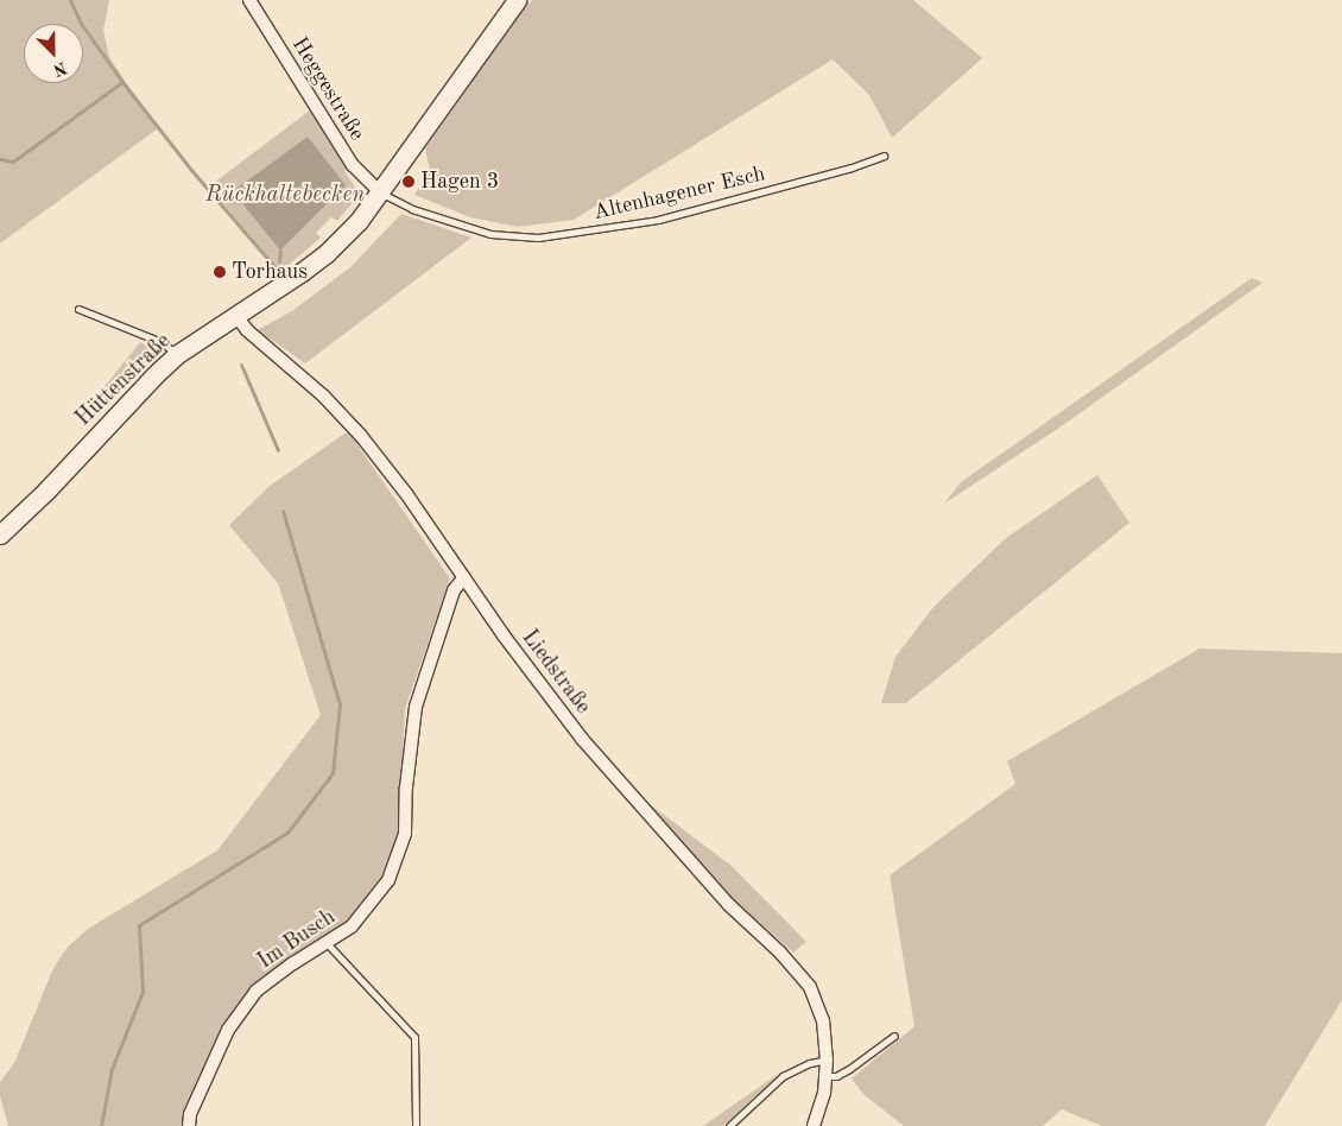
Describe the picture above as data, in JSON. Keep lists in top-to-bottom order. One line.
{"streets":{"main road":["Hüttenstraße"],"street":["Heggestraße","Liedstraße","Im Busch"],"lane":["Altenhagener Esch"]},"crossings":[["Heggestraße","Altenhagener Esch"],["Heggestraße","Hüttenstraße"],["Altenhagener Esch","Hüttenstraße"],["Hüttenstraße","Liedstraße"],["Liedstraße","Im Busch"]],"water":["Rückhaltebecken"],"places":["Hagen 3","Torhaus"],"north":"bottom right"}
